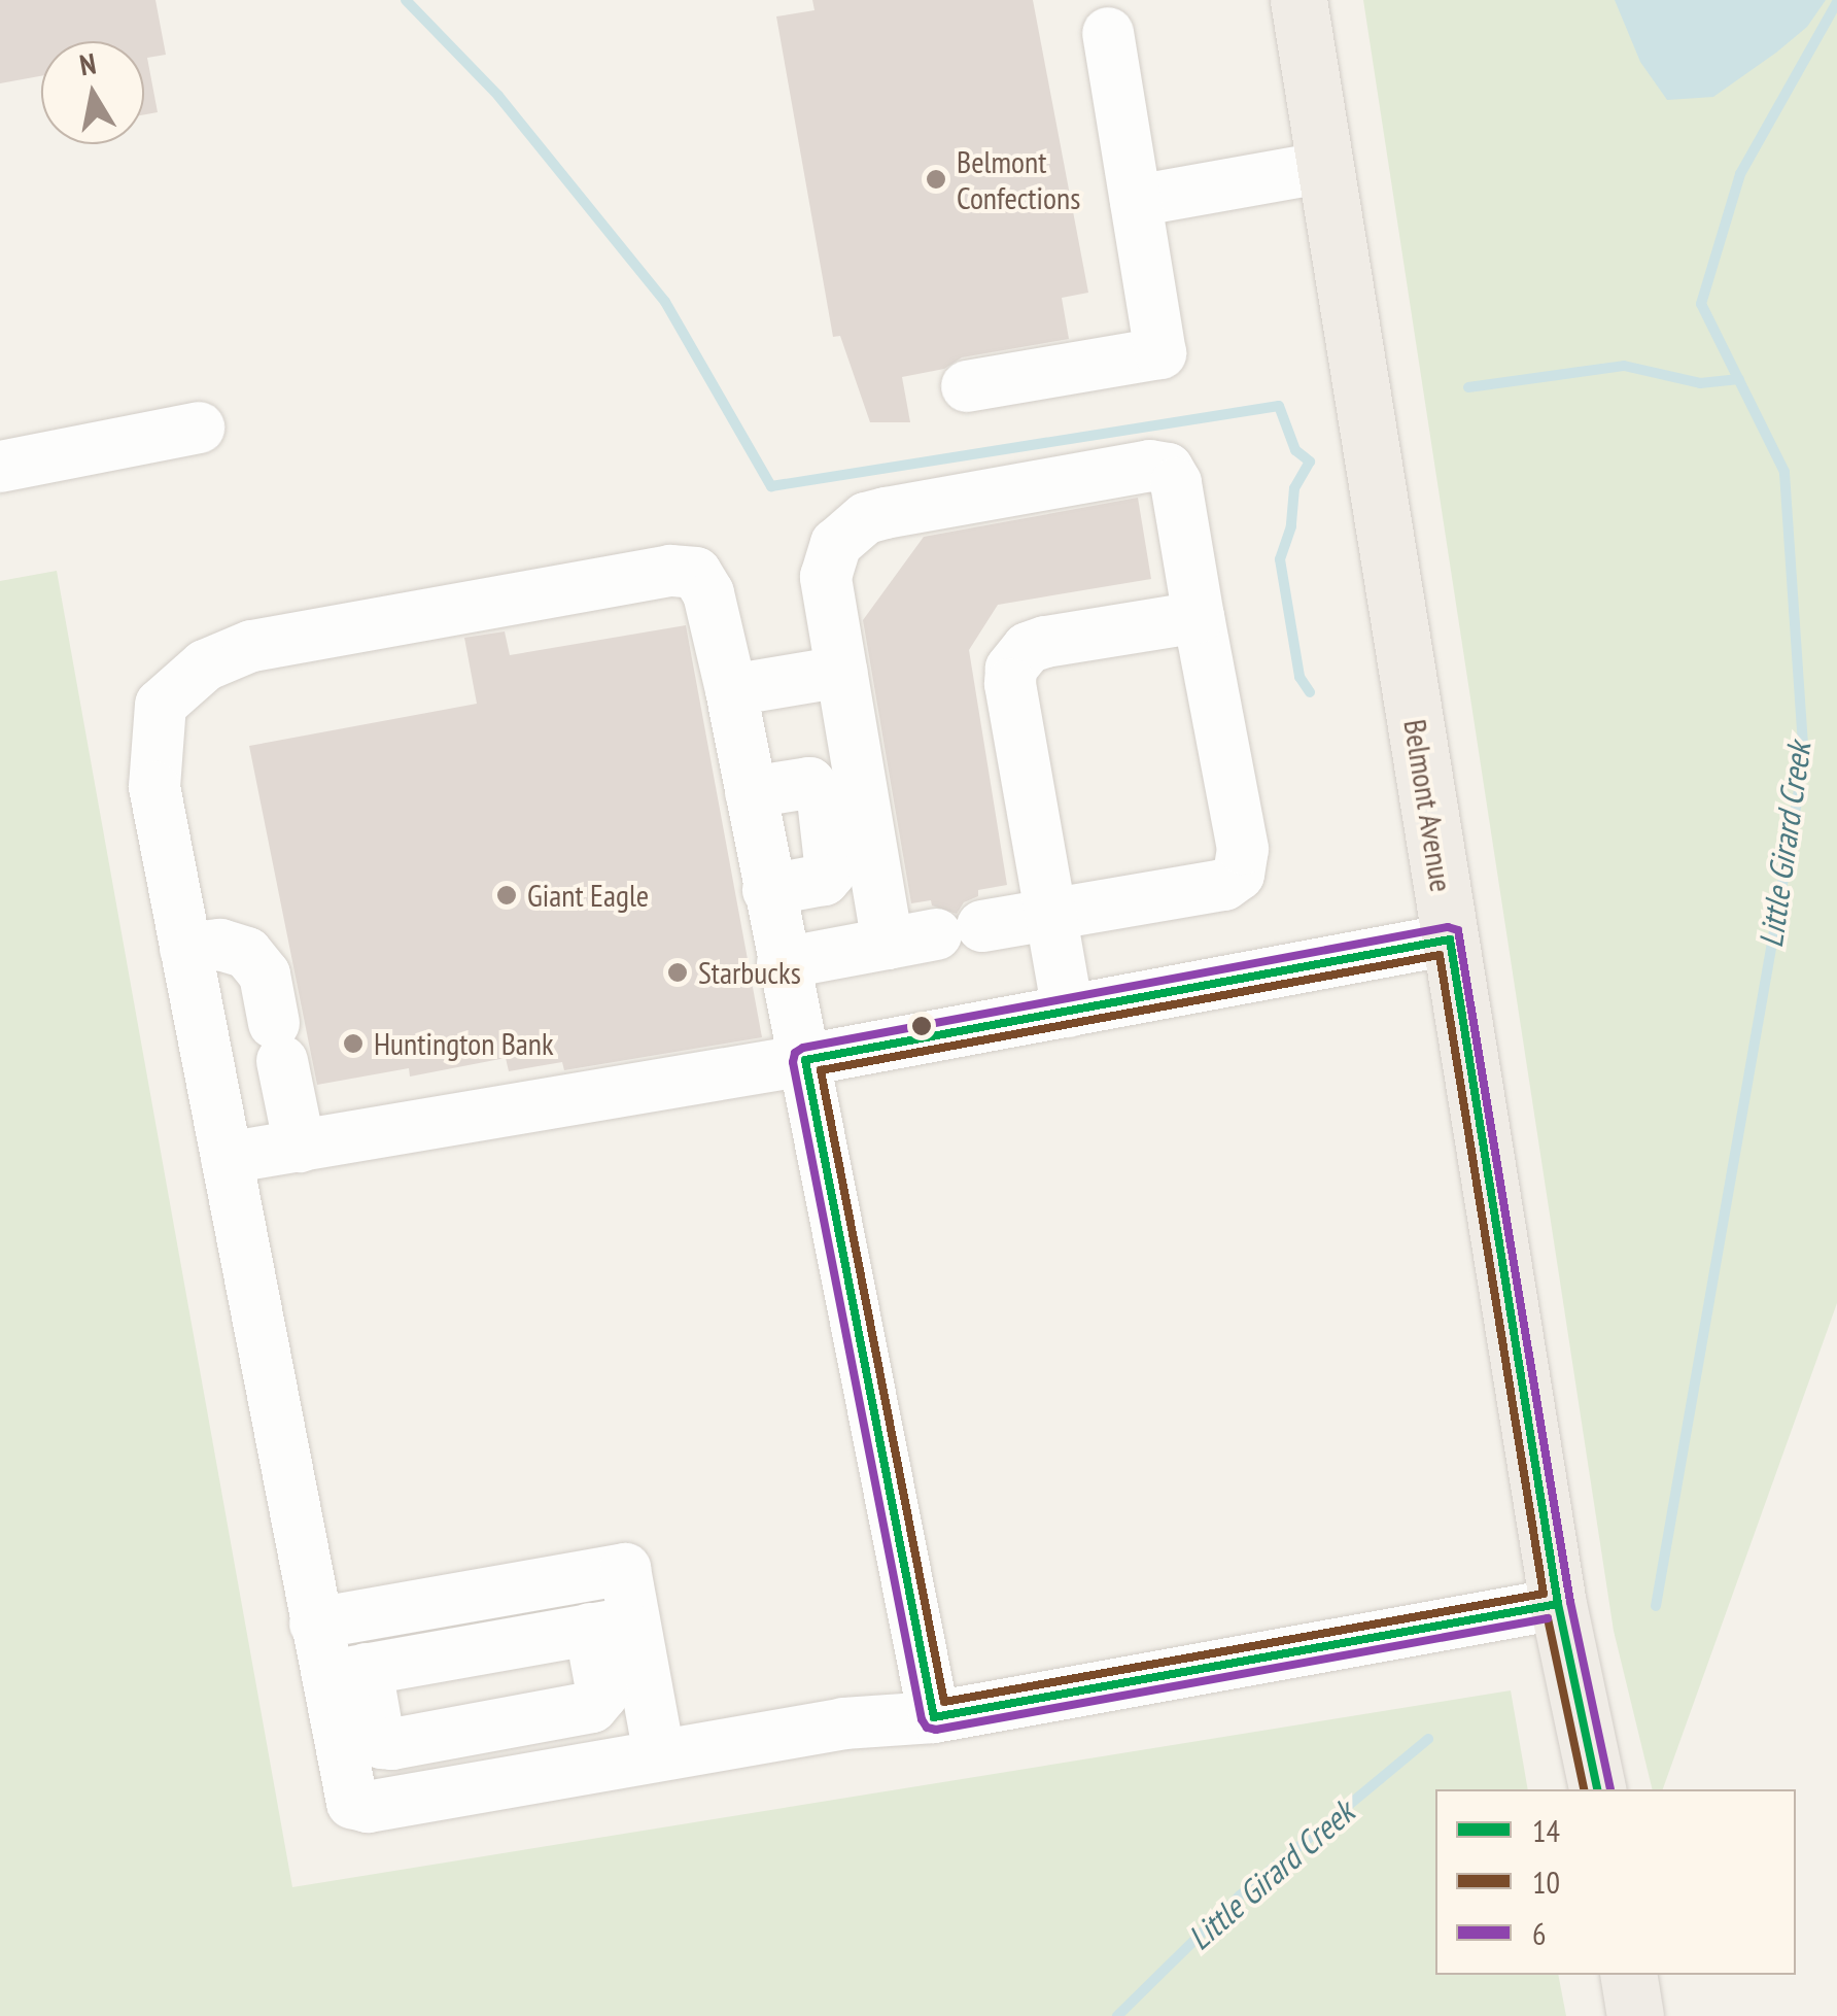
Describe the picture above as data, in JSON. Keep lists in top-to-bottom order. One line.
{"streets":{"main road":["Belmont Avenue"]},"water":["Little Girard Creek"],"places":["Belmont Confections","Giant Eagle","Starbucks","Huntington Bank"],"lines":["transit line 6","transit line 14","transit line 10"],"legend":["14","10","6"],"north":"top"}
